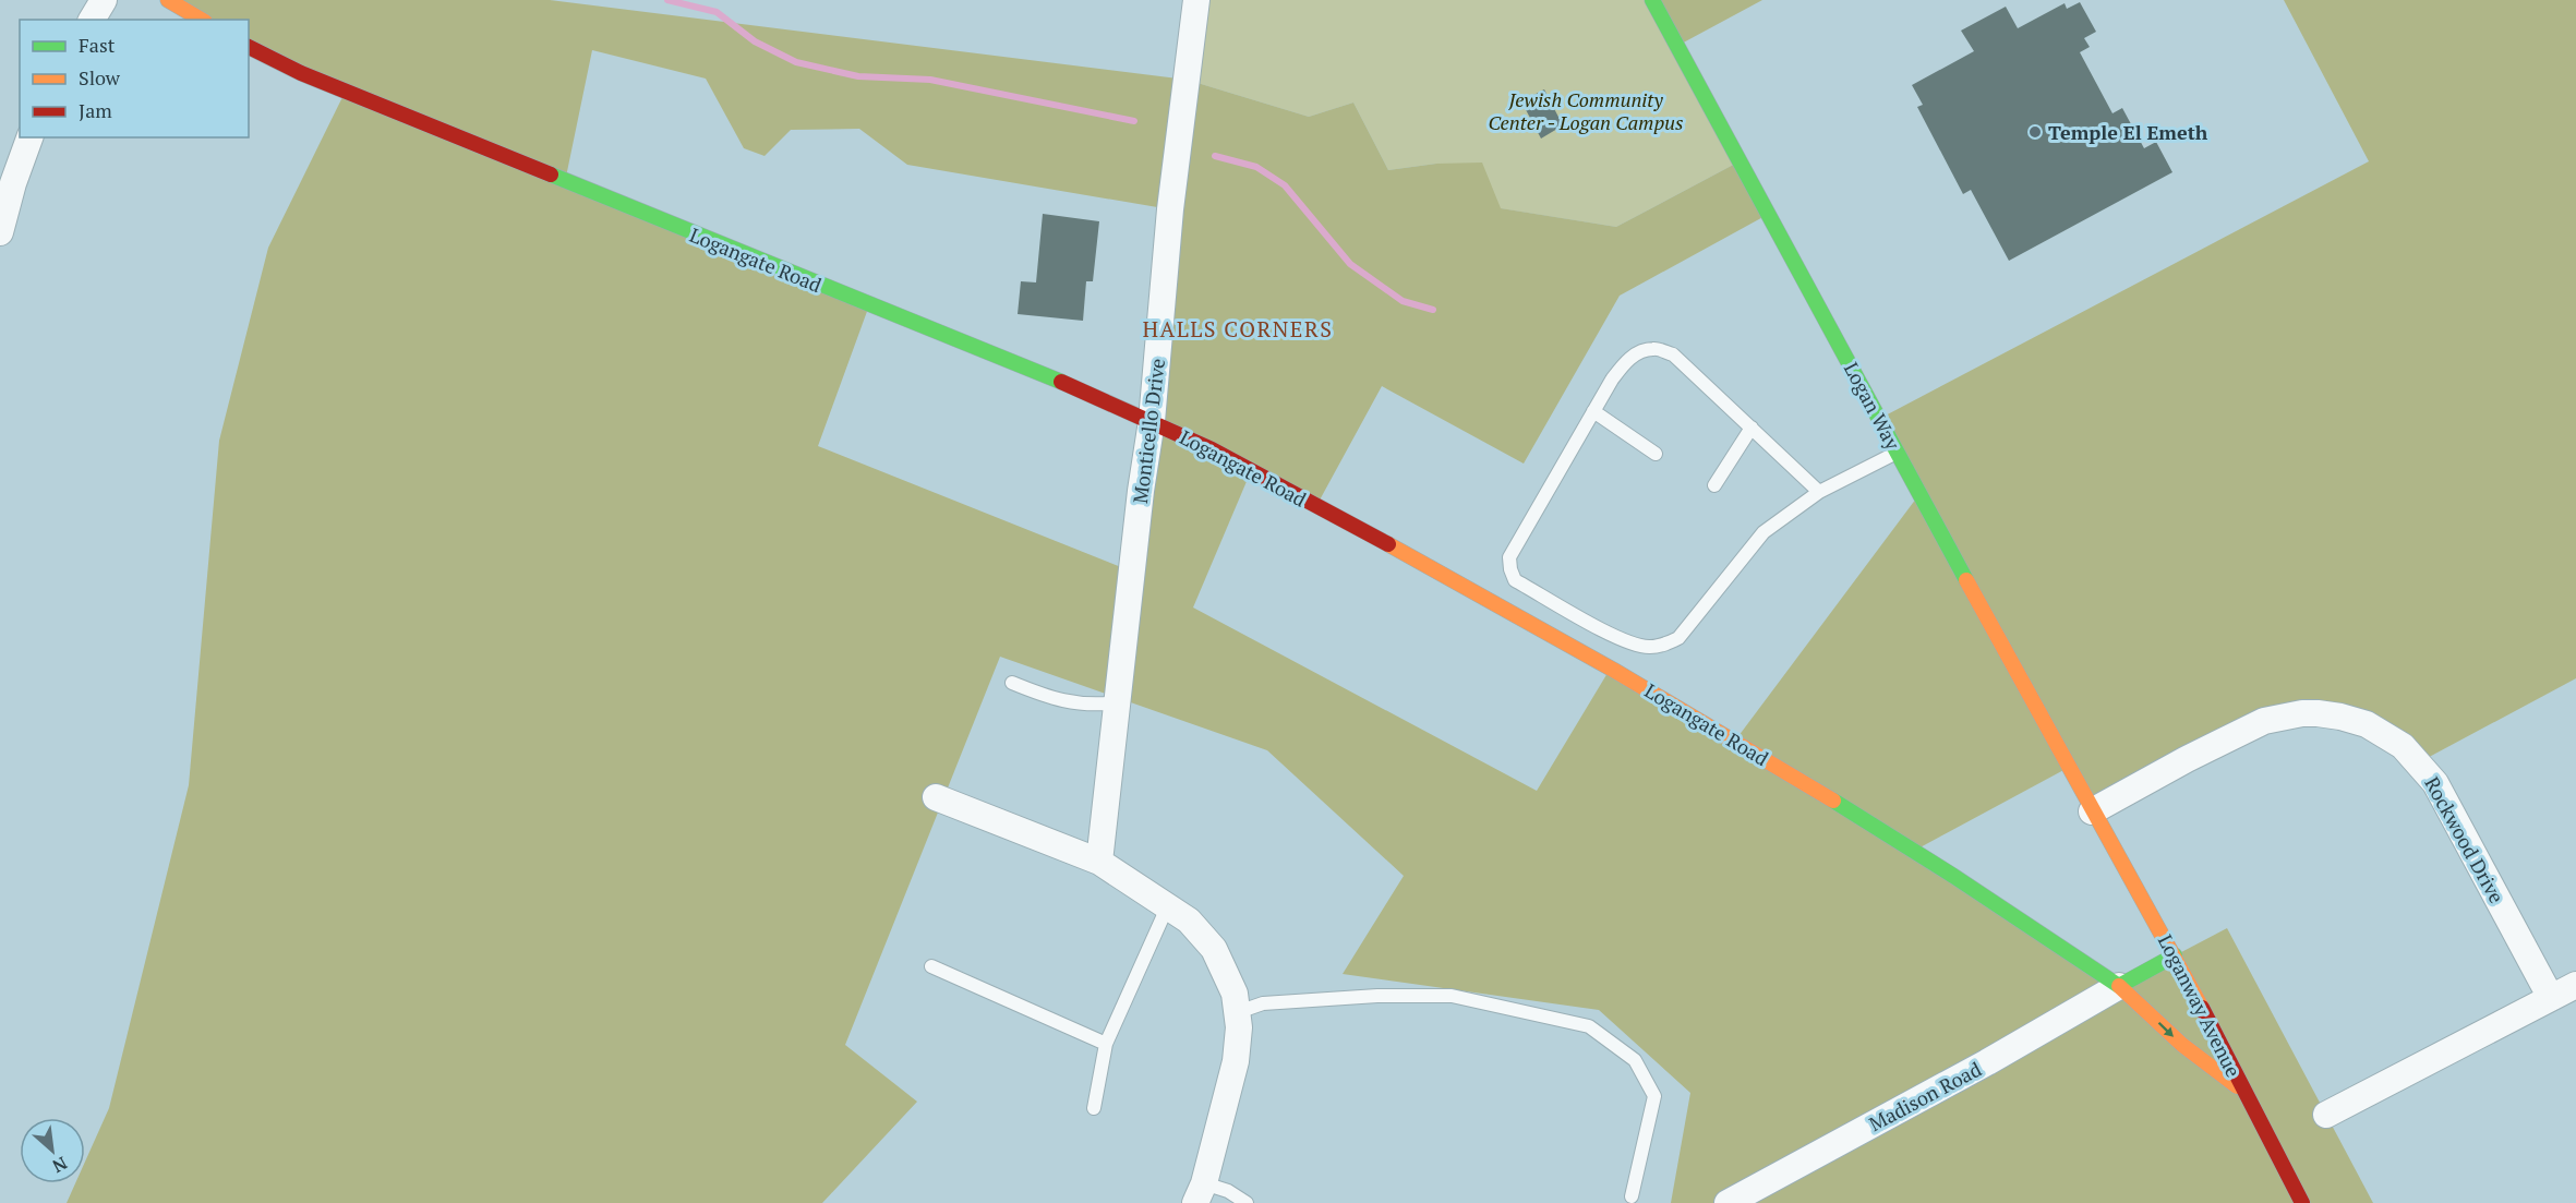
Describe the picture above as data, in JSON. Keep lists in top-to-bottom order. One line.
{"streets":{"street":["Logangate Road","Logan Way","Monticello Drive","Rockwood Drive","Loganway Avenue","Madison Road"]},"crossings":[["Logangate Road","Monticello Drive"],["Logangate Road","Loganway Avenue"],["Logangate Road","Madison Road"],["Logan Way","Rockwood Drive"],["Logan Way","Loganway Avenue"],["Rockwood Drive","Loganway Avenue"]],"districts":["HALLS CORNERS"],"parks":["Jewish Community Center - Logan Campus"],"places":["Temple El Emeth"],"legend":["Fast","Slow","Jam"],"north":"bottom right"}
